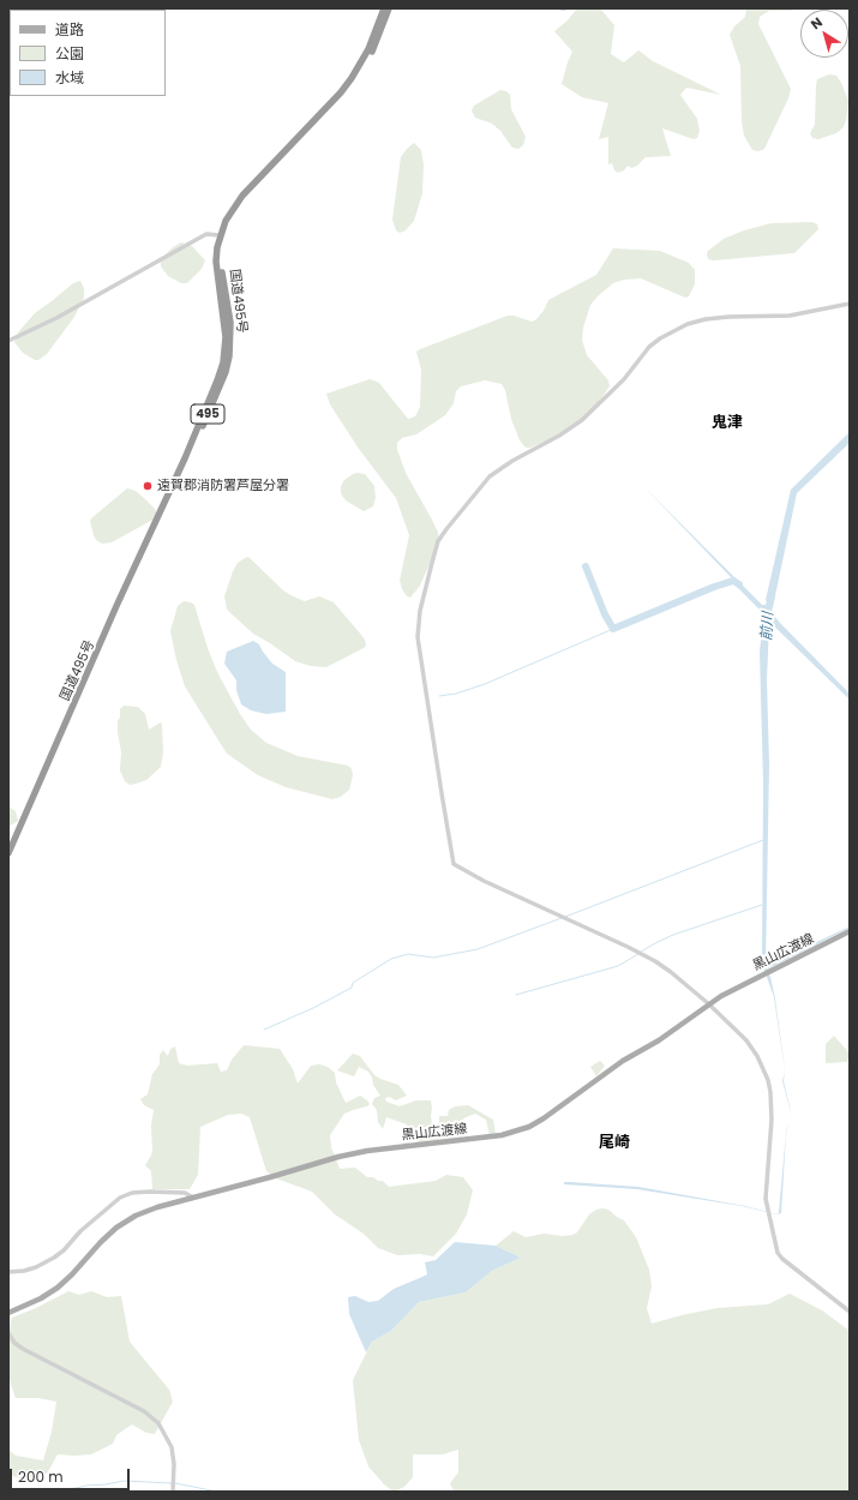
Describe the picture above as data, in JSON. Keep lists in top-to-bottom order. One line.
{"streets":{"highway":["国道495号","495"],"main road":["黒山広渡線"]},"districts":["鬼津","尾崎"],"water":["前川"],"places":["遠賀郡消防署芦屋分署"],"legend":["道路","公園","水域"],"scale_bar":"200 m","north":"top left"}
